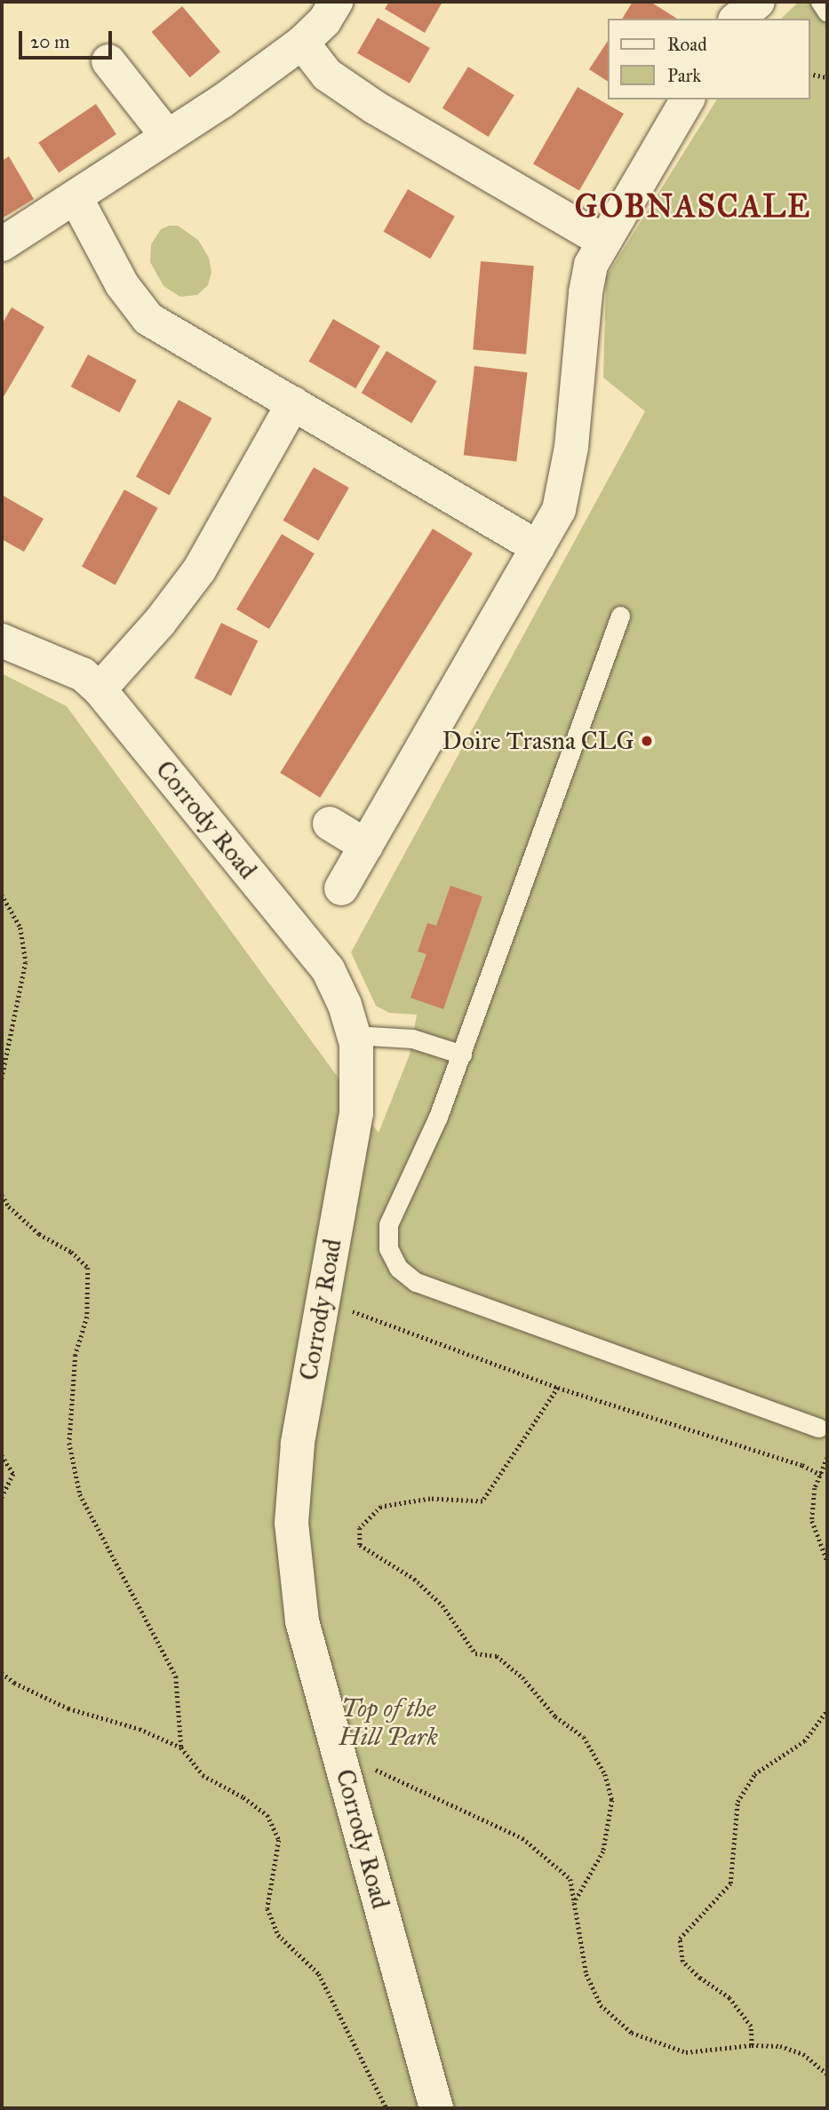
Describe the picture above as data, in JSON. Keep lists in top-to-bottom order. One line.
{"streets":{"street":["Corrody Road"]},"districts":["GOBNASCALE"],"parks":["Top of the Hill Park"],"places":["Doire Trasna CLG"],"legend":["Road","Park"],"scale_bar":"20 m"}
